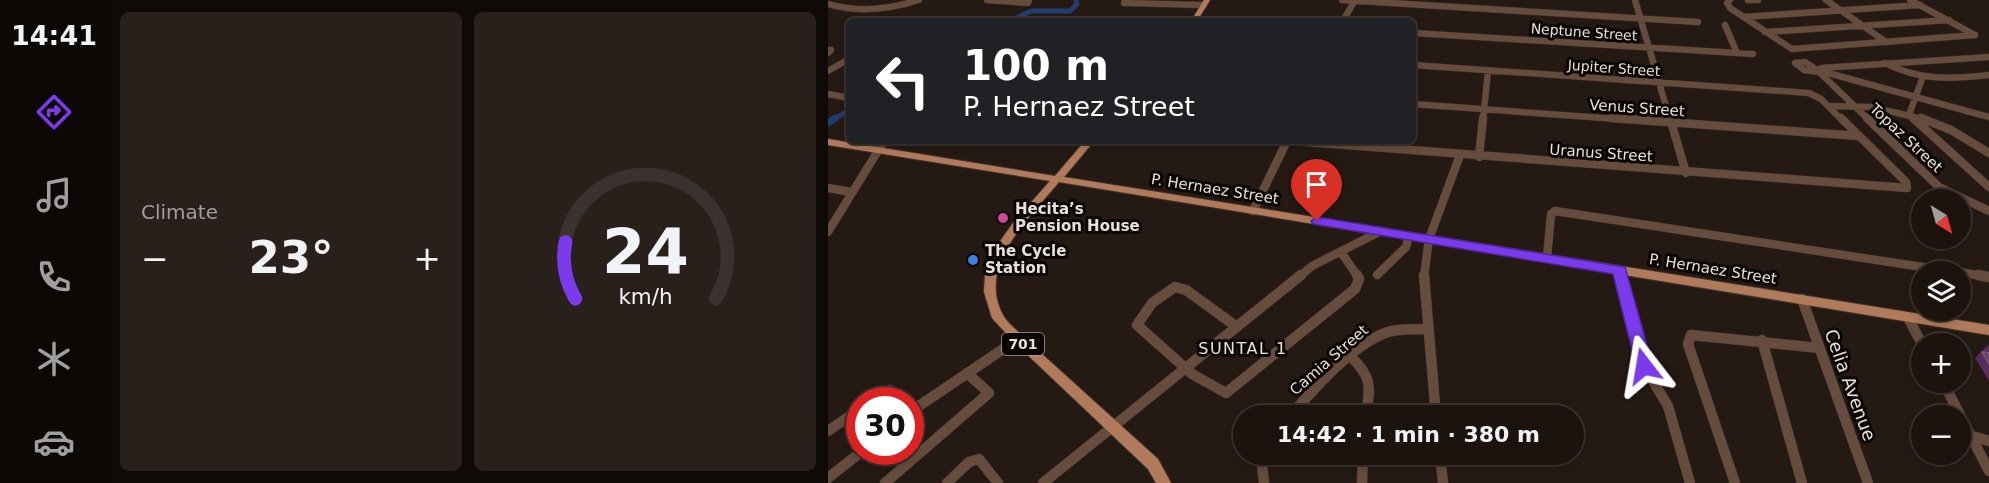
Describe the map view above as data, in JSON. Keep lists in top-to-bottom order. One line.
{"streets":{"main road":["P. Hernaez Street","701"],"street":["Neptune Street","Jupiter Street","Venus Street","Topaz Street","Uranus Street","Camia Street","Celia Avenue"]},"crossings":[["Venus Street","Uranus Street"],["P. Hernaez Street","701"],["P. Hernaez Street","Celia Avenue"]],"districts":["SUNTAL 1"],"places":["Hecita’s Pension House","The Cycle Station"],"north":"bottom right","page":{"tabs":"14:41","tile":"Climate","turn":["100 m","P. Hernaez Street"],"map_buttons":["+","−"],"heat":["−","23°","+"],"limit":"30","trip":"14:42 · 1 min · 380 m","gauge":["24","km/h"]}}
